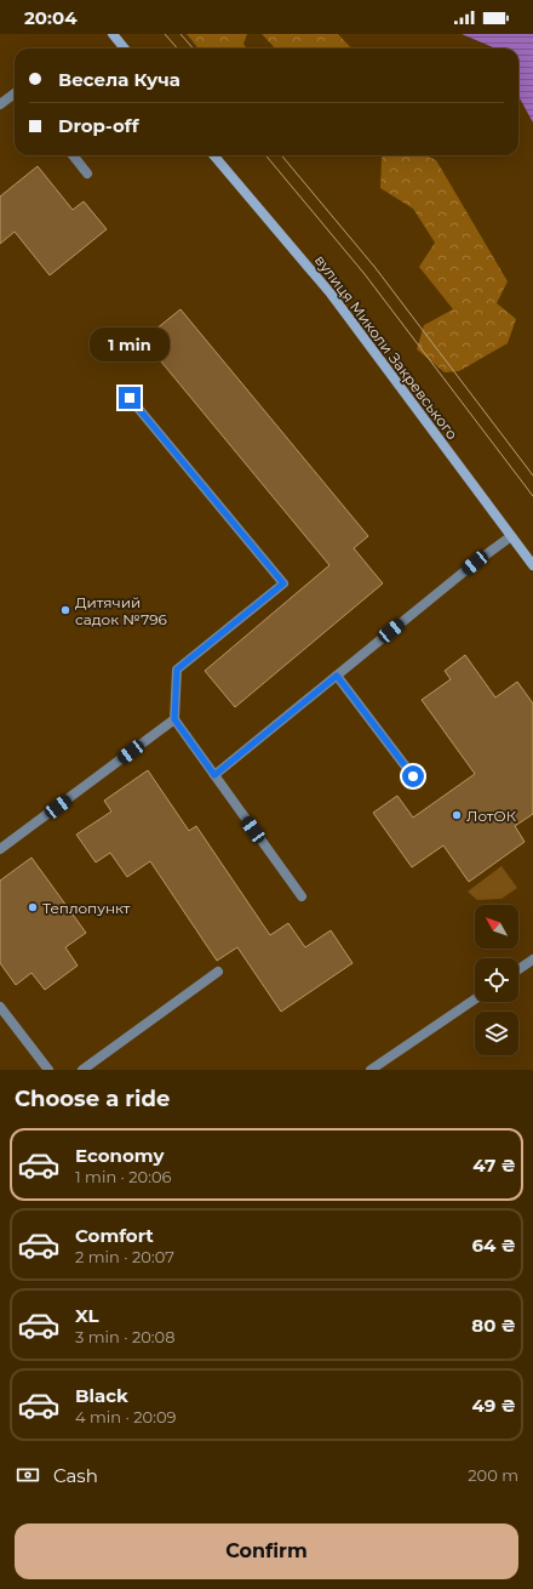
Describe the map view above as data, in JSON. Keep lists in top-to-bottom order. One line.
{"streets":{"street":["вулиця Миколи Закревського"]},"places":["Дитячий садок №796","ЛотОК","Теплопункт"],"north":"top left","page":{"status":"20:04","banner":["Весела Куча","Drop-off"],"bubble":"1 min","heading":"Choose a ride","list":[{"name":"Economy","note":"1 min · 20:06","value":"47 ₴"},{"name":"Comfort","note":"2 min · 20:07","value":"64 ₴"},{"name":"XL","note":"3 min · 20:08","value":"80 ₴"},{"name":"Black","note":"4 min · 20:09","value":"49 ₴"}],"pay":["Cash","200 m"],"buttons":"Confirm"}}
